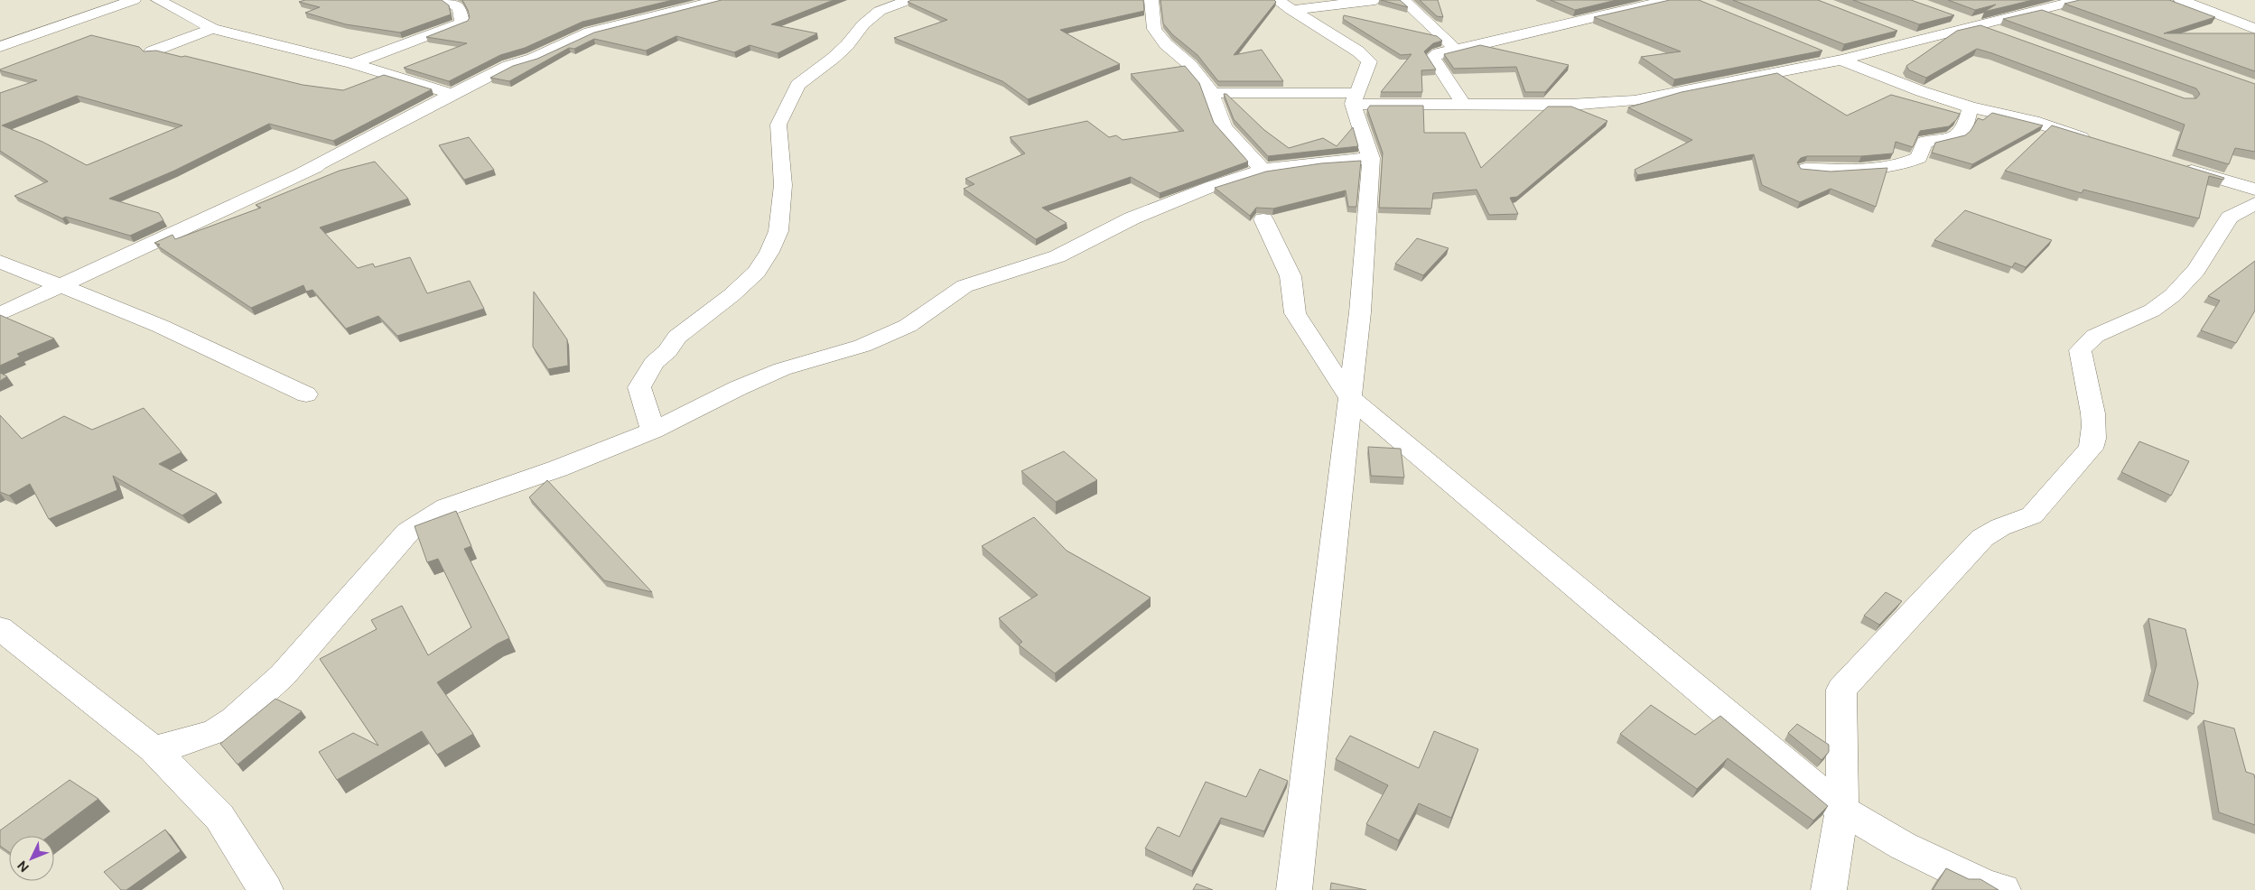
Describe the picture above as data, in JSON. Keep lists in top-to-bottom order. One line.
{"north":"bottom left"}
